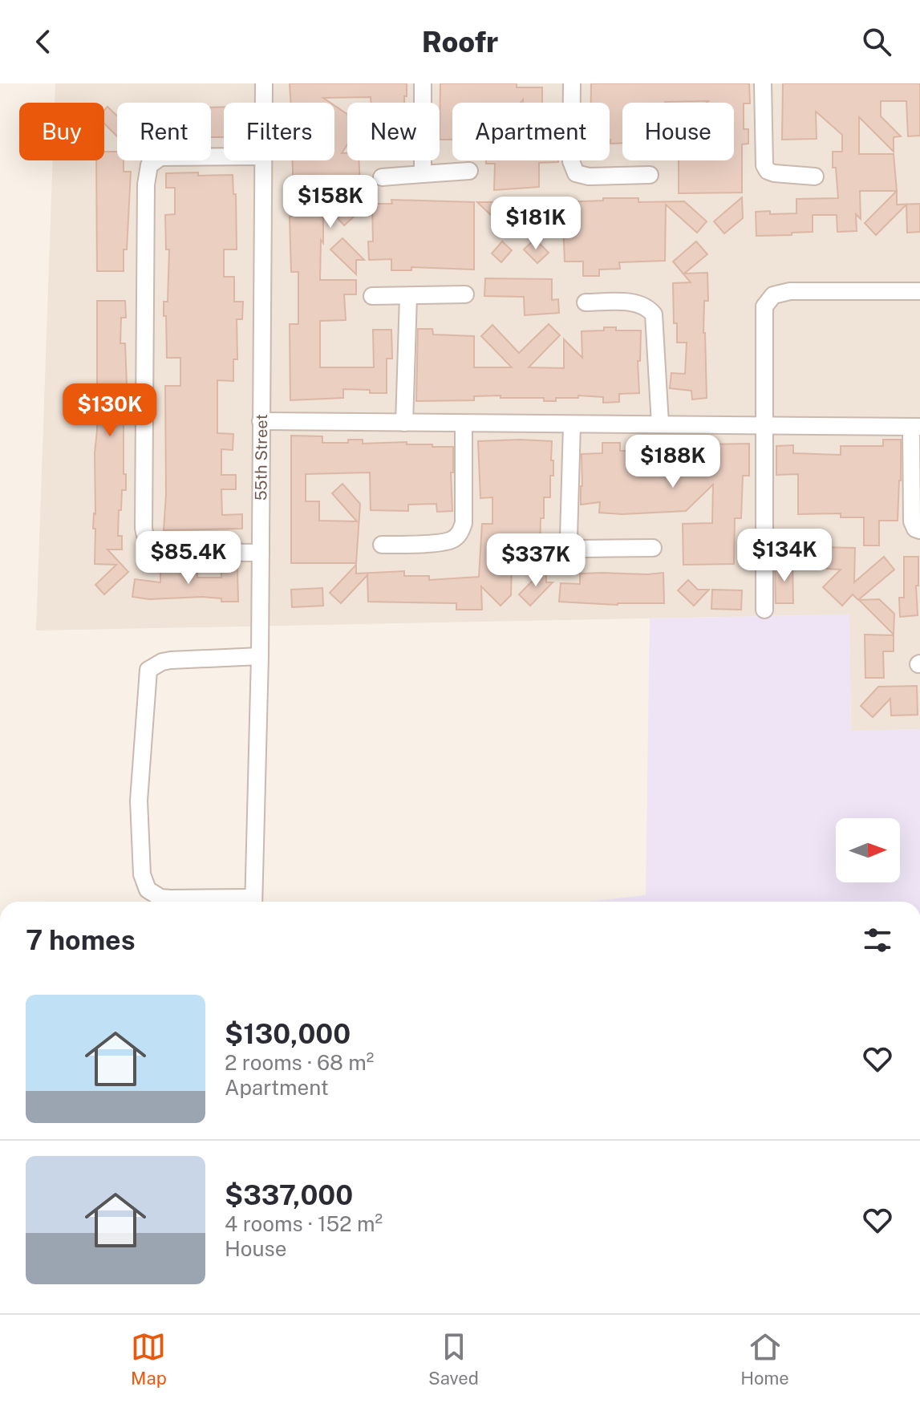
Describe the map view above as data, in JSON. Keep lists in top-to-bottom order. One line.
{"streets":{"street":["55th Street"]},"north":"right","page":{"header":"Roofr","chip":["Buy","Rent","Filters","New","Apartment","House"],"price":["$158K","$181K","$130K","$188K","$134K","$85.4K","$337K"],"heading":"7 homes","list":[{"name":"$130,000","note":"2 rooms · 68 m² · Apartment"},{"name":"$337,000","note":"4 rooms · 152 m² · House"}],"tabs":["Map","Saved","Home"]}}
